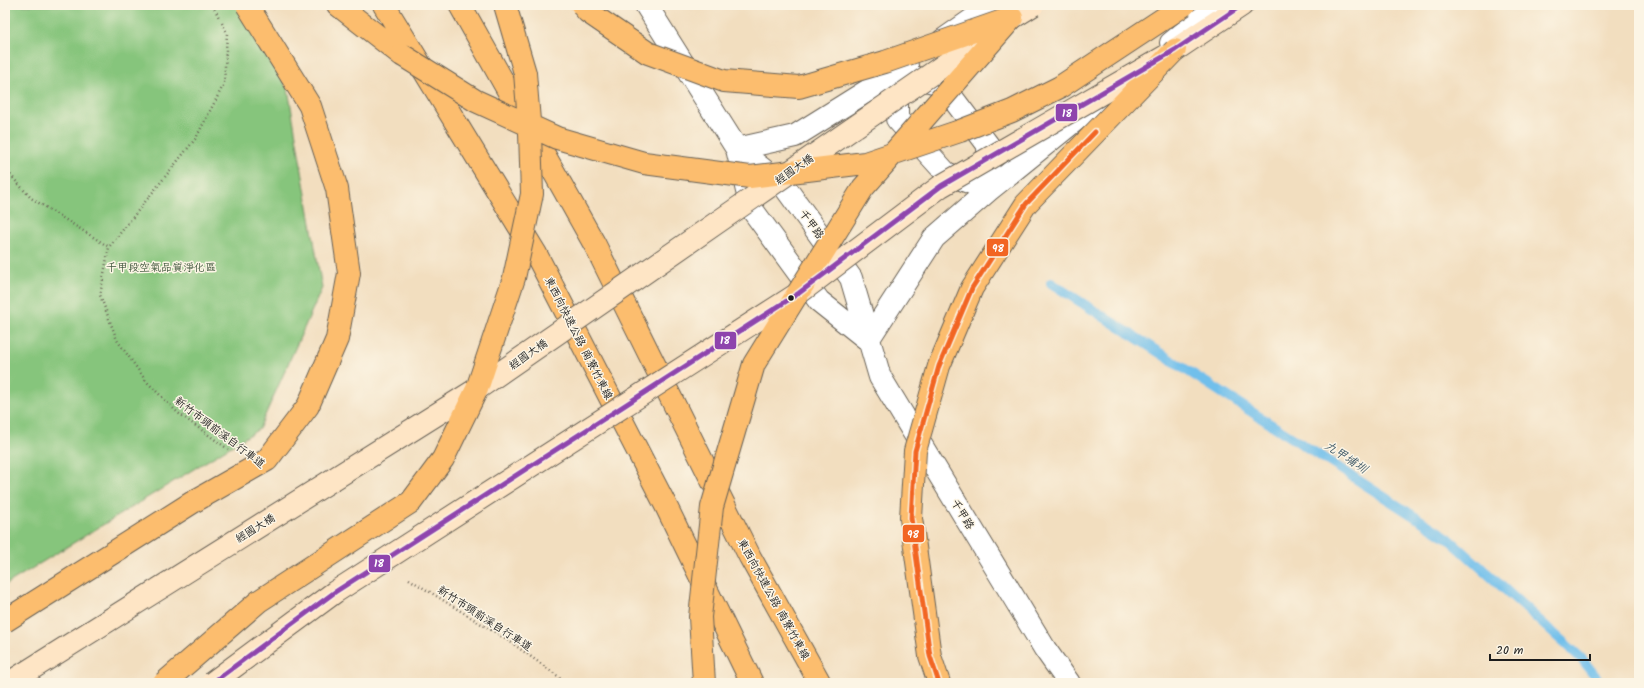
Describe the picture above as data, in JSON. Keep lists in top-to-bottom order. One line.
{"streets":{"highway":["東西向快速公路 南寮竹東線"],"main road":["經國大橋"],"street":["千甲路"],"path":["新竹市頭前溪自行車道"]},"water":["九甲埔圳"],"parks":["千甲段空氣品質淨化區"],"lines":["transit line 18","transit line 98"],"scale_bar":"20 m"}
